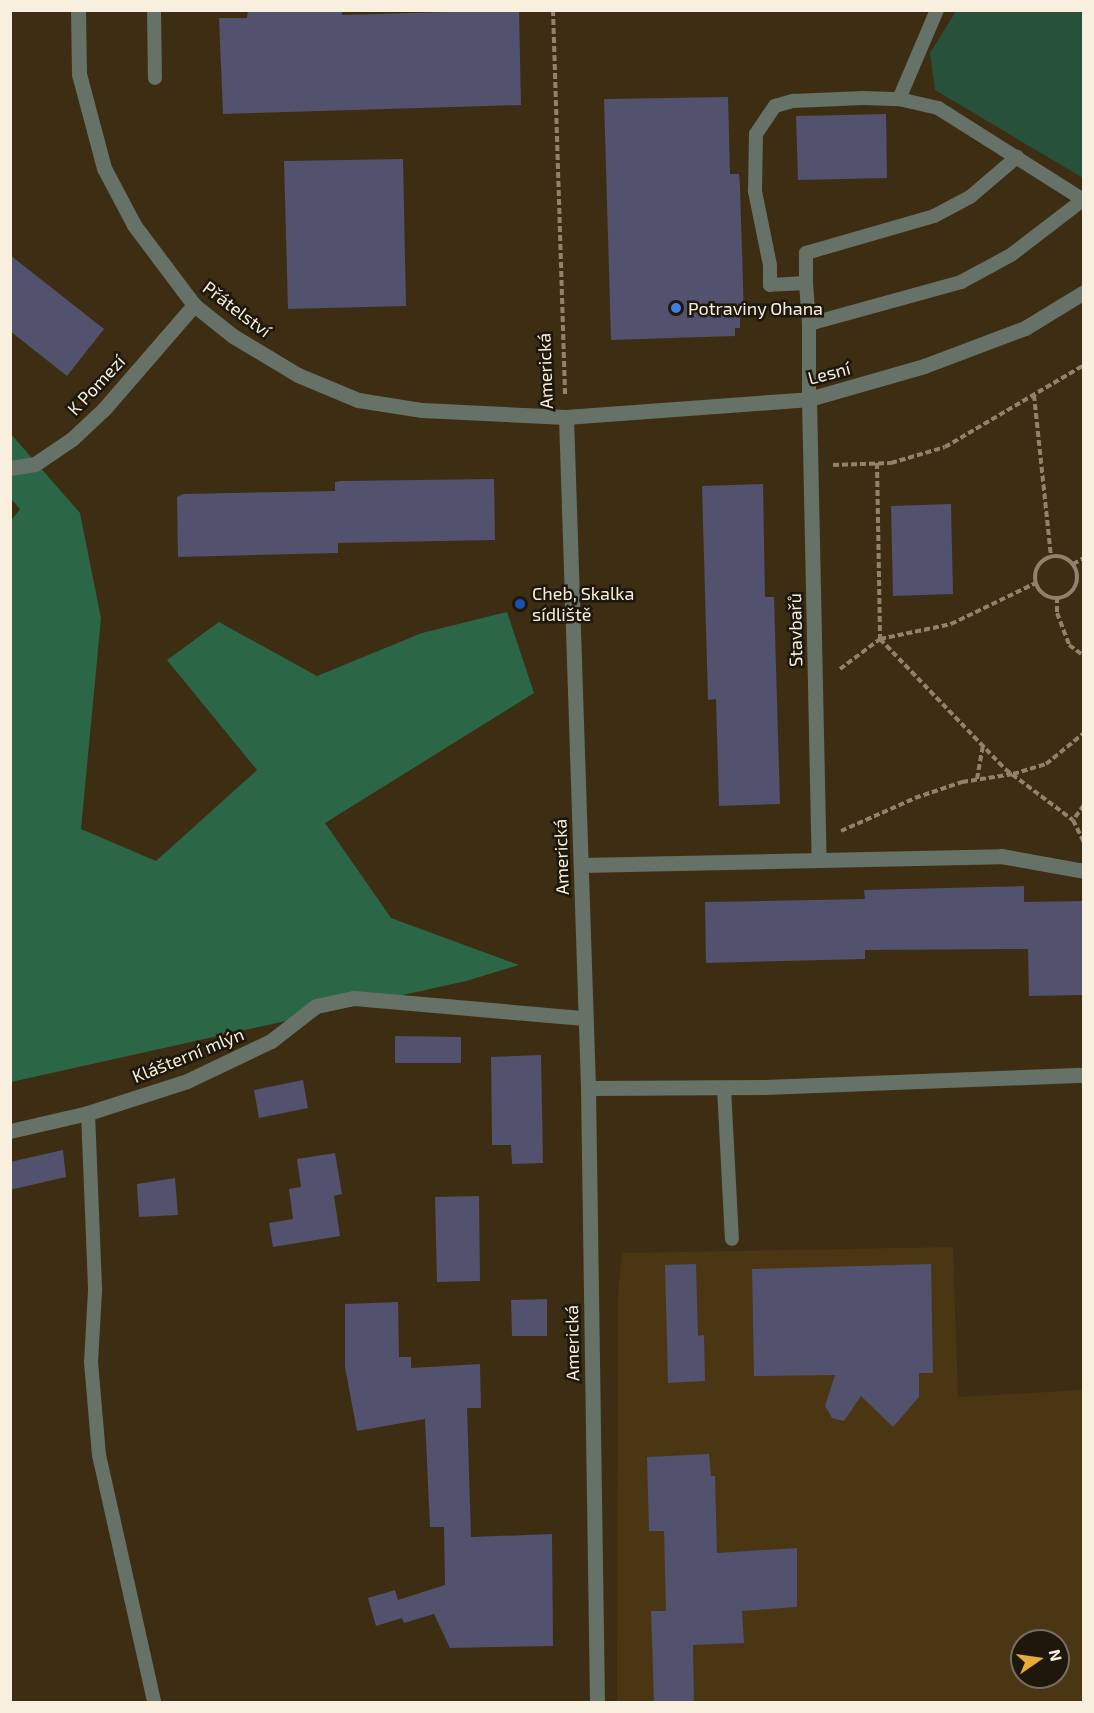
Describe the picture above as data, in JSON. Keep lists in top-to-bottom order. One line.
{"streets":{"street":["Přátelství","Americká","Lesní","K Pomezí","Stavbařů","Klášterní mlýn"]},"crossings":[["Přátelství","Americká"],["Přátelství","Lesní"],["Přátelství","K Pomezí"],["Americká","Lesní"],["Americká","Klášterní mlýn"],["Lesní","Stavbařů"]],"places":["Potraviny Ohana","Cheb, Skalka sídliště"],"north":"right"}
